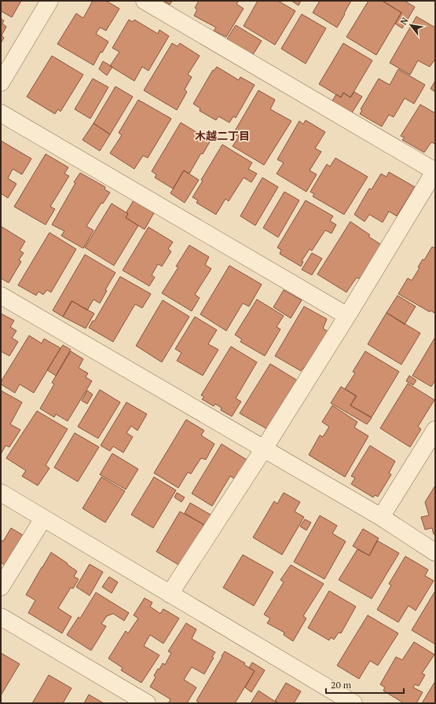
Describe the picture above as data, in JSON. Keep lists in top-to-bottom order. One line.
{"districts":["木越二丁目"],"scale_bar":"20 m","north":"top left"}
